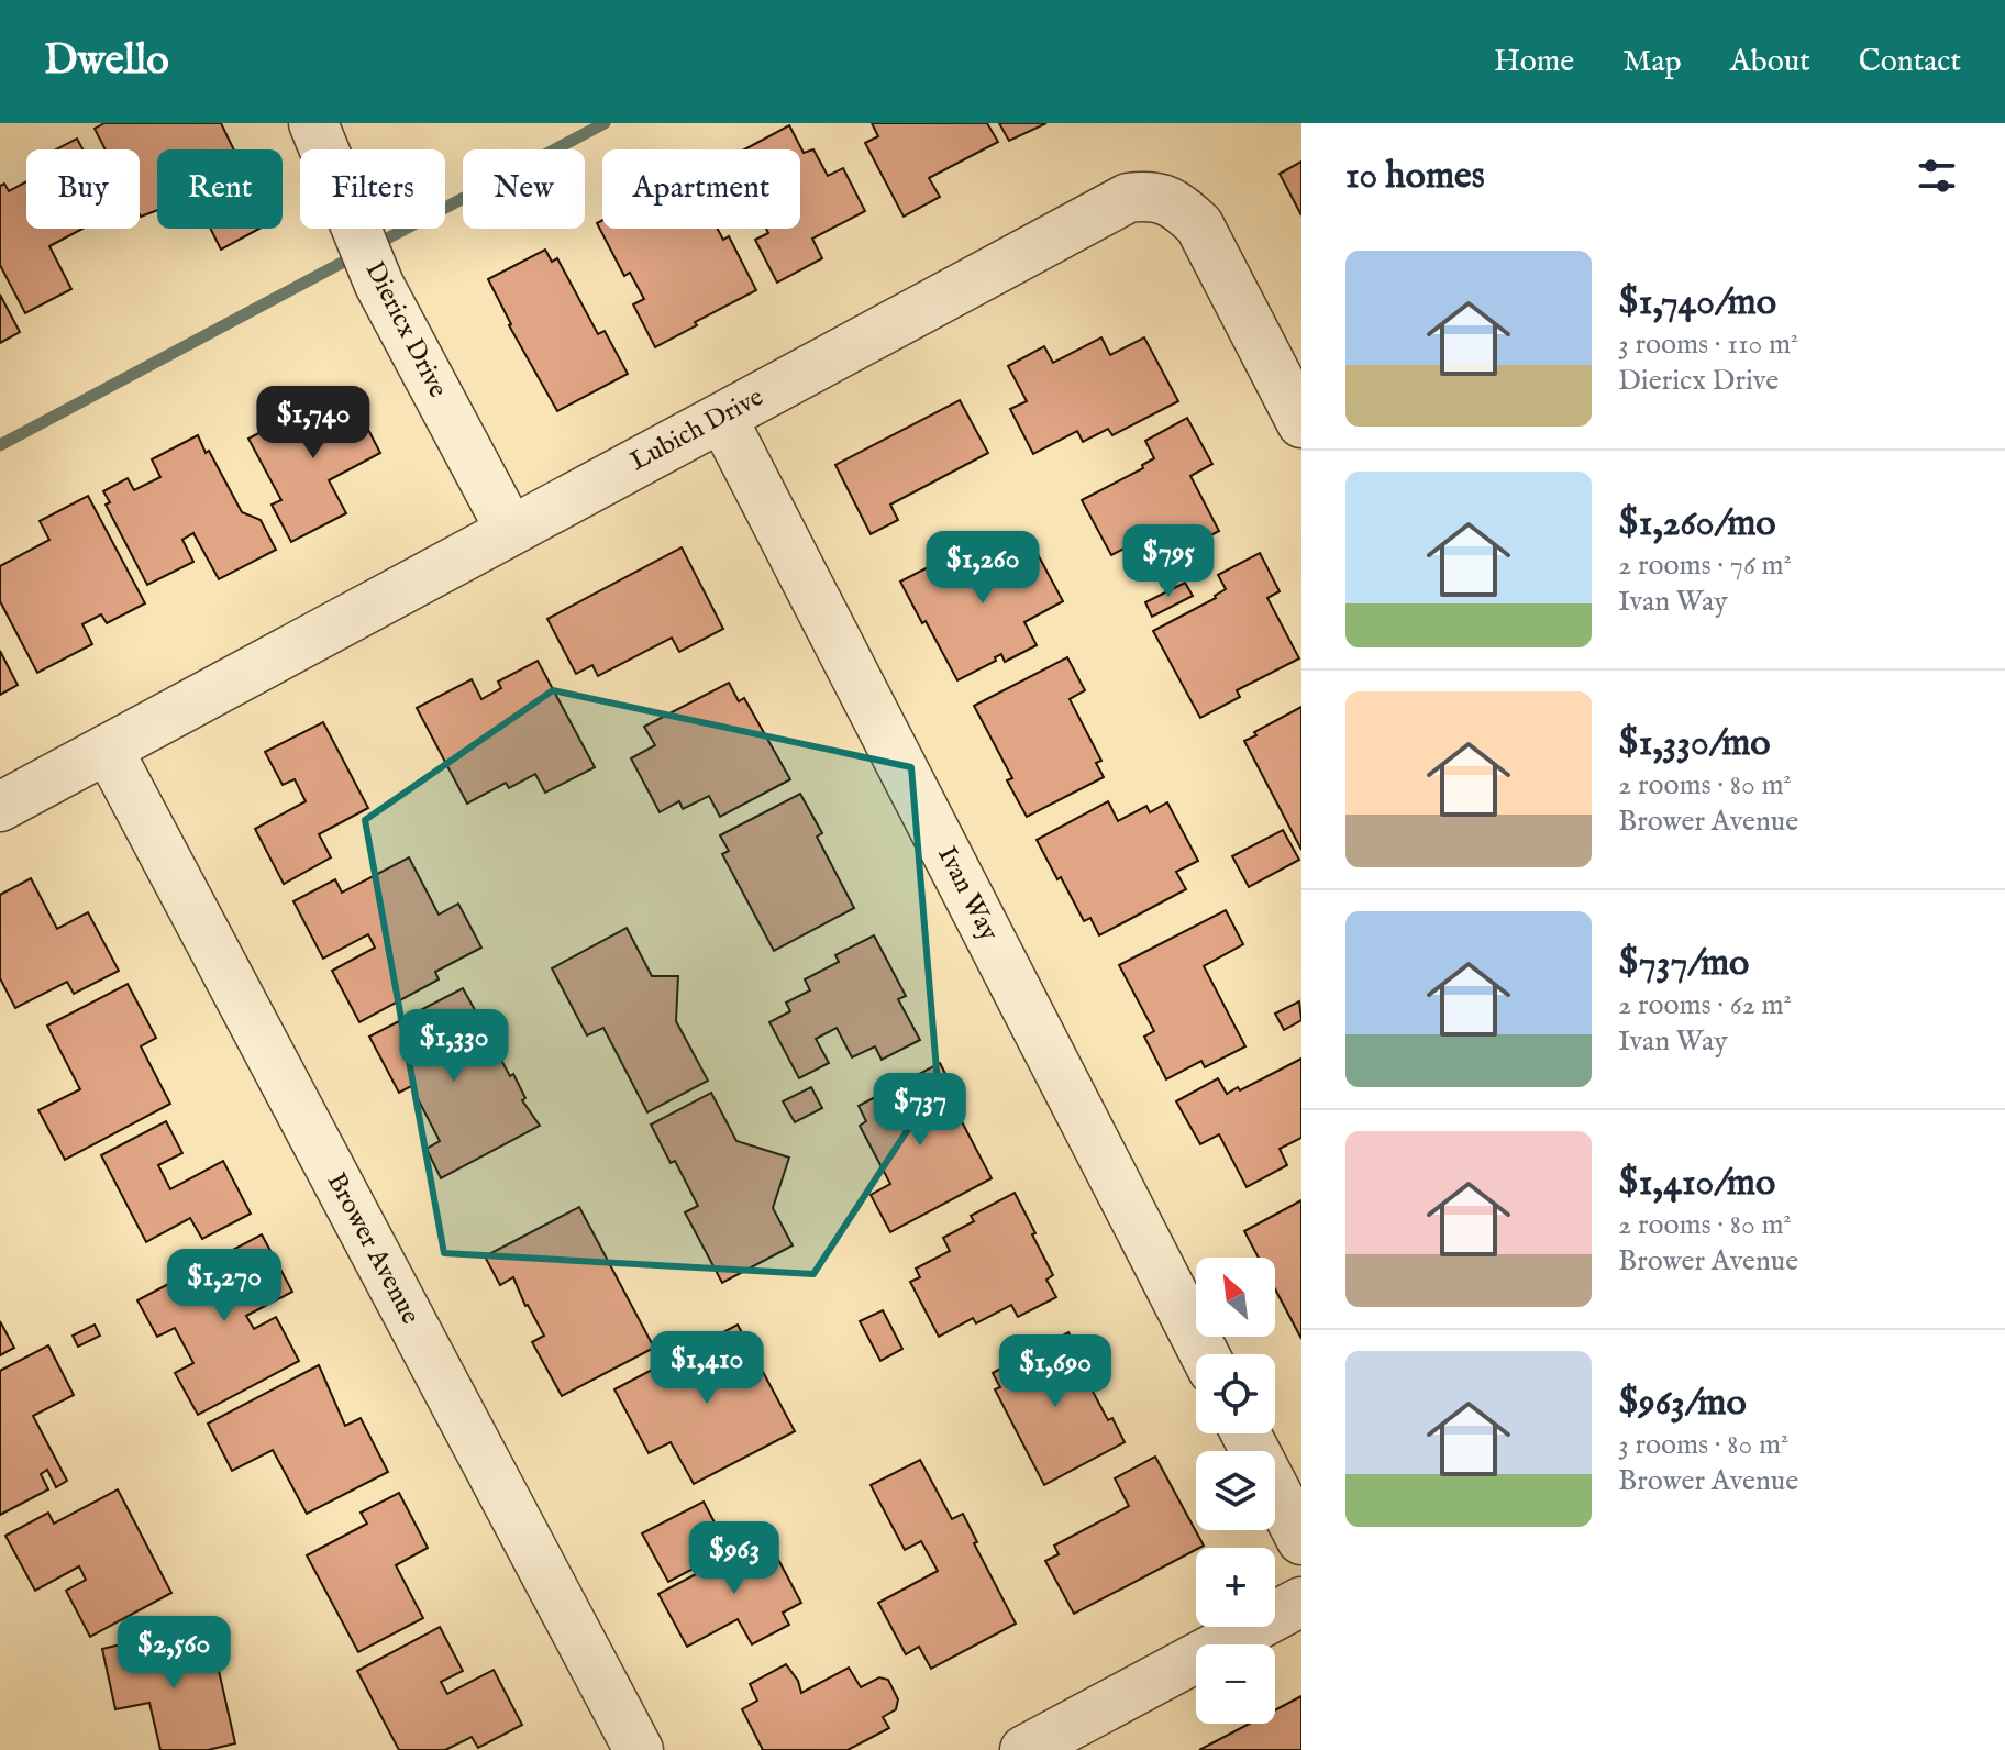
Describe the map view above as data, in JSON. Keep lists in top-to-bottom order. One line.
{"streets":{"street":["Diericx Drive","Lubich Drive","Ivan Way","Brower Avenue"]},"crossings":[["Diericx Drive","Lubich Drive"],["Lubich Drive","Ivan Way"],["Lubich Drive","Brower Avenue"]],"north":"top left","page":{"header":"Dwello","nav":["Home","Map","About","Contact"],"heading":"10 homes","chip":["Buy","Rent","Filters","New","Apartment"],"list":[{"name":"$1,740/mo","note":"3 rooms · 110 m² · Diericx Drive"},{"name":"$1,260/mo","note":"2 rooms · 76 m² · Ivan Way"},{"name":"$1,330/mo","note":"2 rooms · 80 m² · Brower Avenue"},{"name":"$737/mo","note":"2 rooms · 62 m² · Ivan Way"},{"name":"$1,410/mo","note":"2 rooms · 80 m² · Brower Avenue"},{"name":"$963/mo","note":"3 rooms · 80 m² · Brower Avenue"}],"price":["$1,740","$795","$1,260","$1,330","$737","$1,270","$1,410","$1,690","$963","$2,560"],"map_buttons":["+","−"]}}
